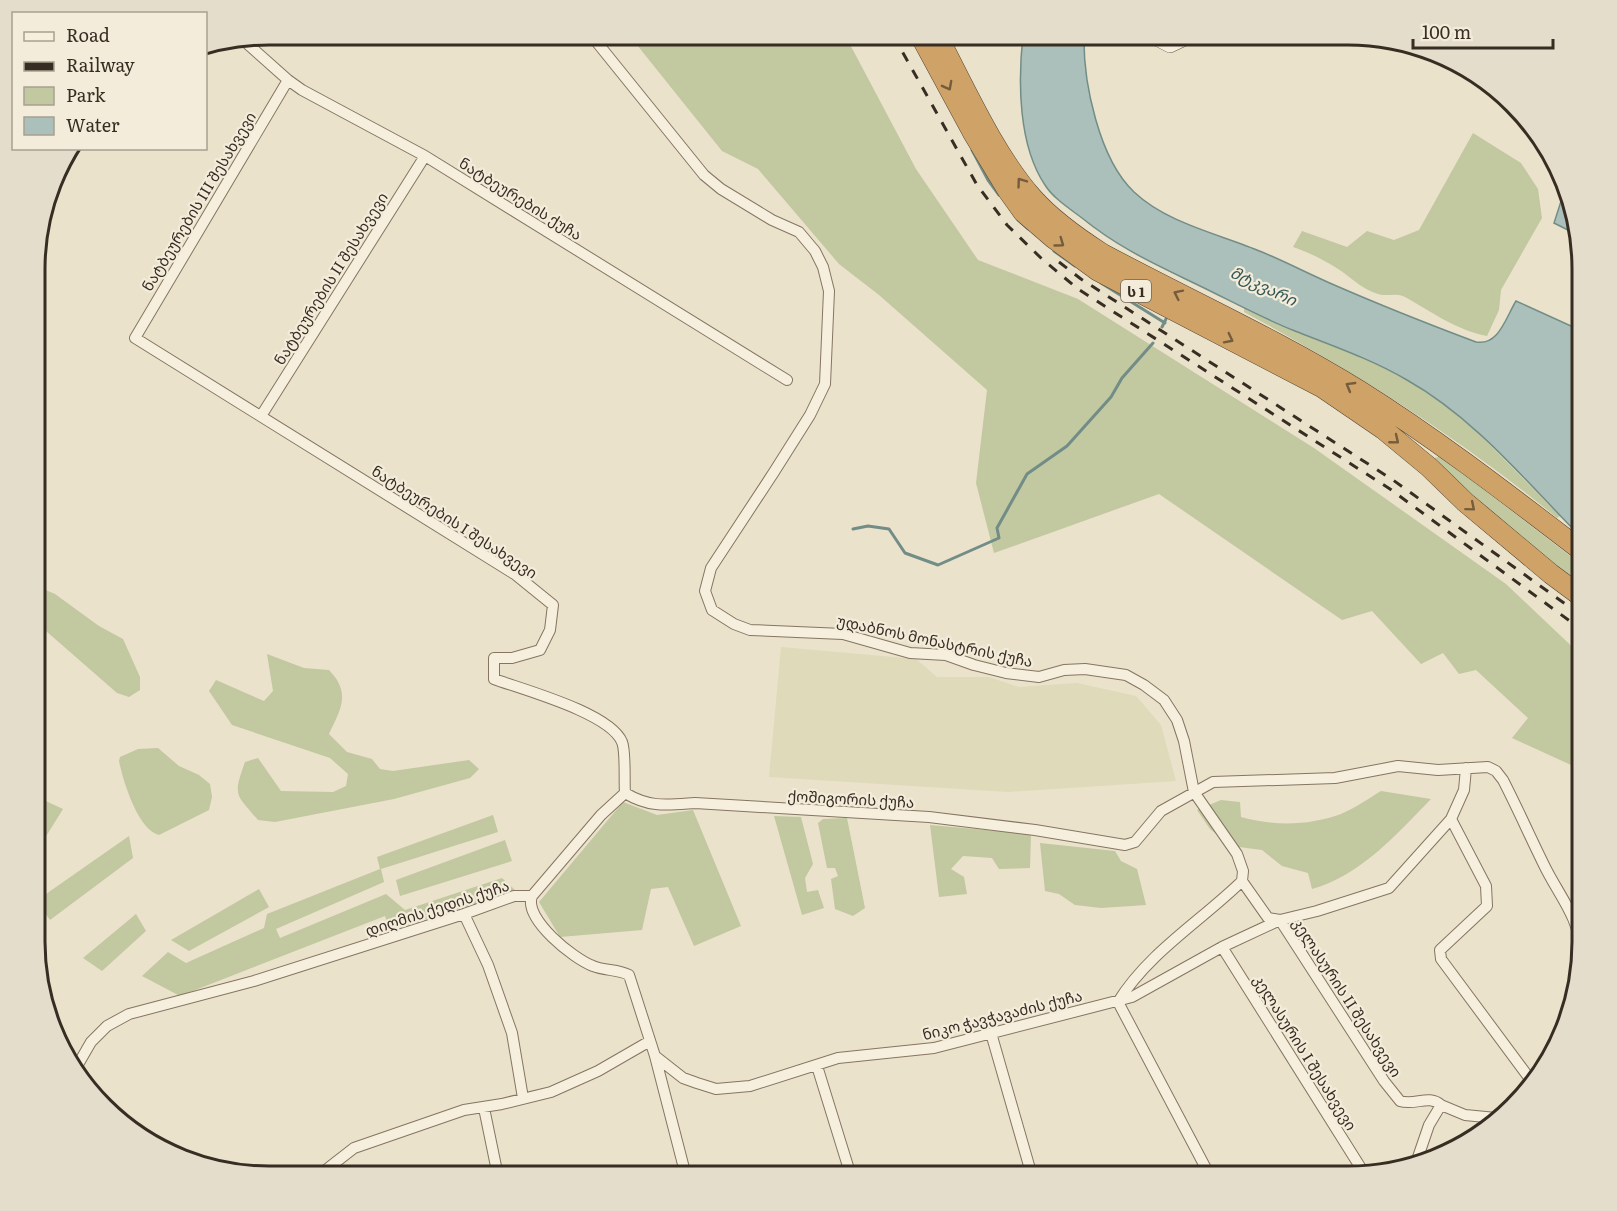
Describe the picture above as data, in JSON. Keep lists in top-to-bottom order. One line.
{"streets":{"highway":["ს 1"],"street":["ნატბეურების ქუჩა","ნატბეურების III შესახვევი","ნატბეურების II შესახვევი","ნატბეურების I შესახვევი","უდაბნოს მონასტრის ქუჩა","ქოშიგორის ქუჩა","დიღმის ქედის ქუჩა","კელასურის II შესახვევი","ნიკო ჭავჭავაძის ქუჩა","კელასურის I შესახვევი"]},"crossings":[["ნატბეურების ქუჩა","ნატბეურების III შესახვევი"],["ნატბეურების ქუჩა","ნატბეურების II შესახვევი"],["ნატბეურების III შესახვევი","ნატბეურების I შესახვევი"],["ნატბეურების II შესახვევი","ნატბეურების I შესახვევი"],["ნატბეურების I შესახვევი","ქოშიგორის ქუჩა"],["უდაბნოს მონასტრის ქუჩა","ქოშიგორის ქუჩა"],["უდაბნოს მონასტრის ქუჩა","კელასურის II შესახვევი"],["ქოშიგორის ქუჩა","ნიკო ჭავჭავაძის ქუჩა"],["დიღმის ქედის ქუჩა","ნიკო ჭავჭავაძის ქუჩა"],["კელასურის II შესახვევი","ნიკო ჭავჭავაძის ქუჩა"],["ნიკო ჭავჭავაძის ქუჩა","კელასურის I შესახვევი"]],"water":["მტკვარი"],"legend":["Road","Railway","Park","Water"],"scale_bar":"100 m"}
